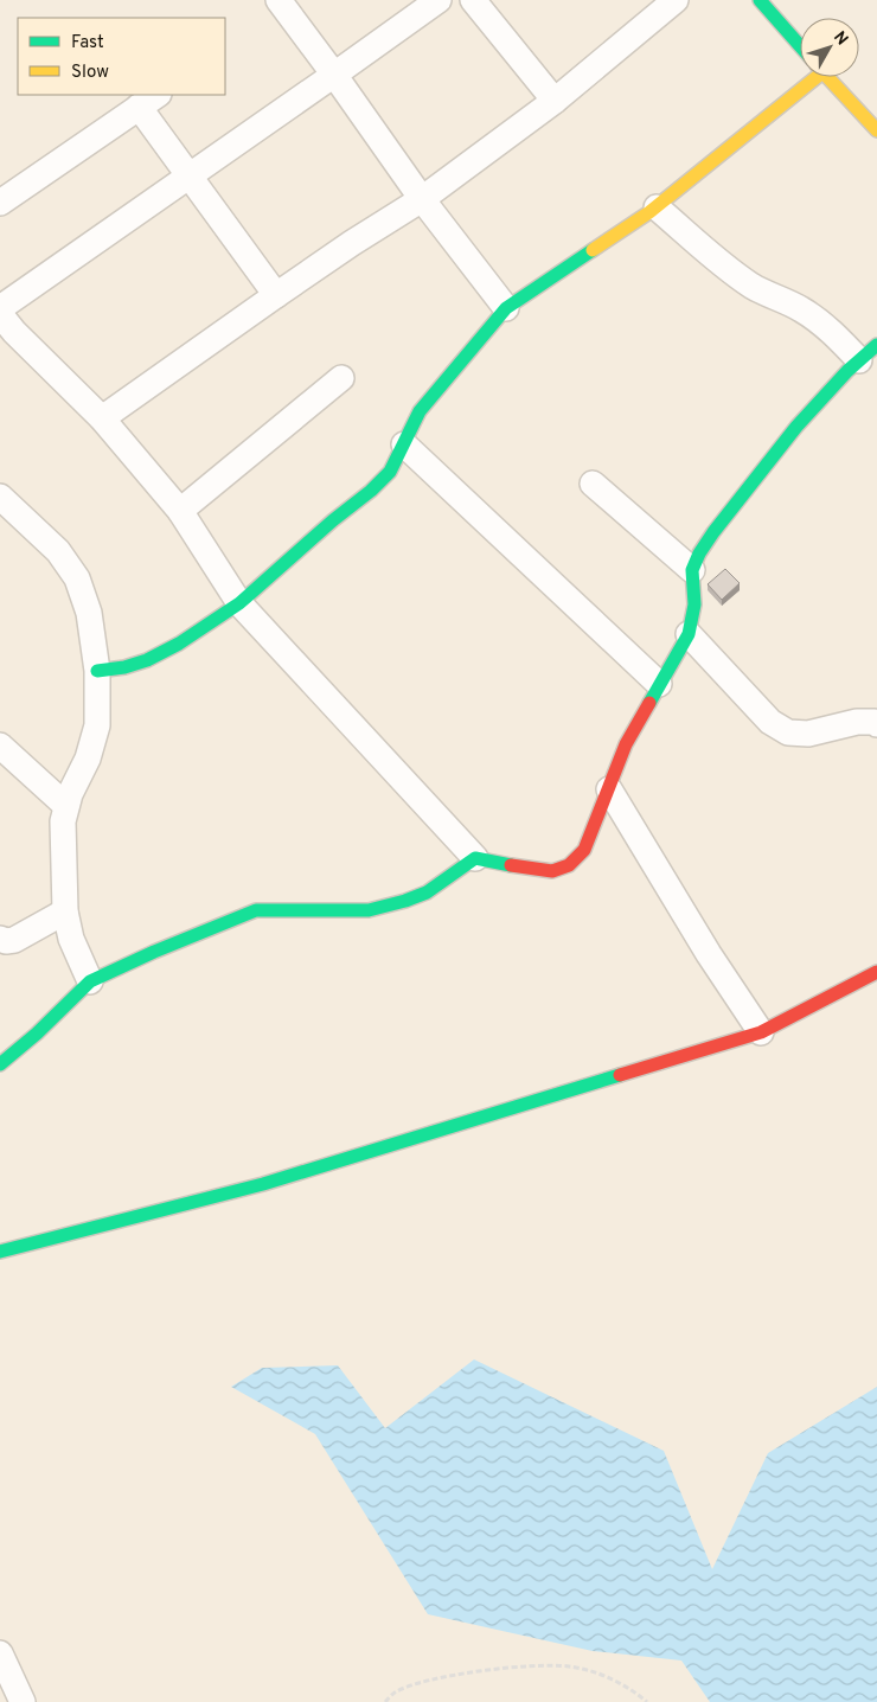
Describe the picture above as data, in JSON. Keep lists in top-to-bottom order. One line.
{"legend":["Fast","Slow"],"north":"top right"}
